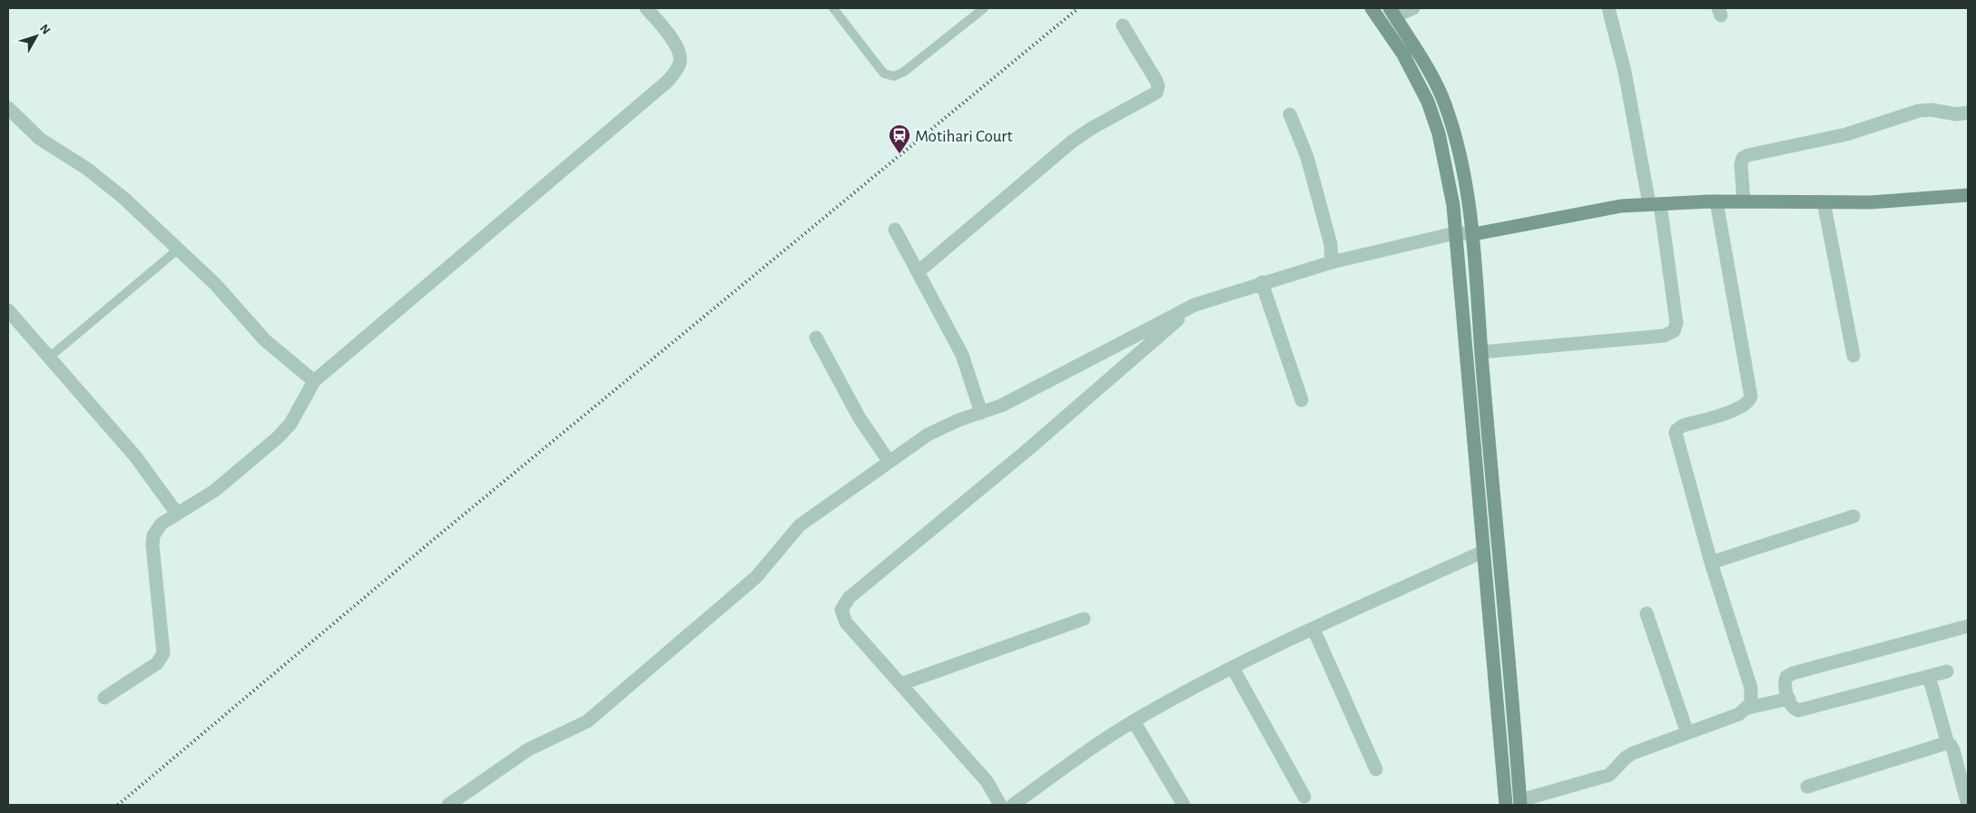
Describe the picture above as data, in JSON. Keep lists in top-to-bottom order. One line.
{"places":{"station":["Motihari Court"]},"north":"top right"}
